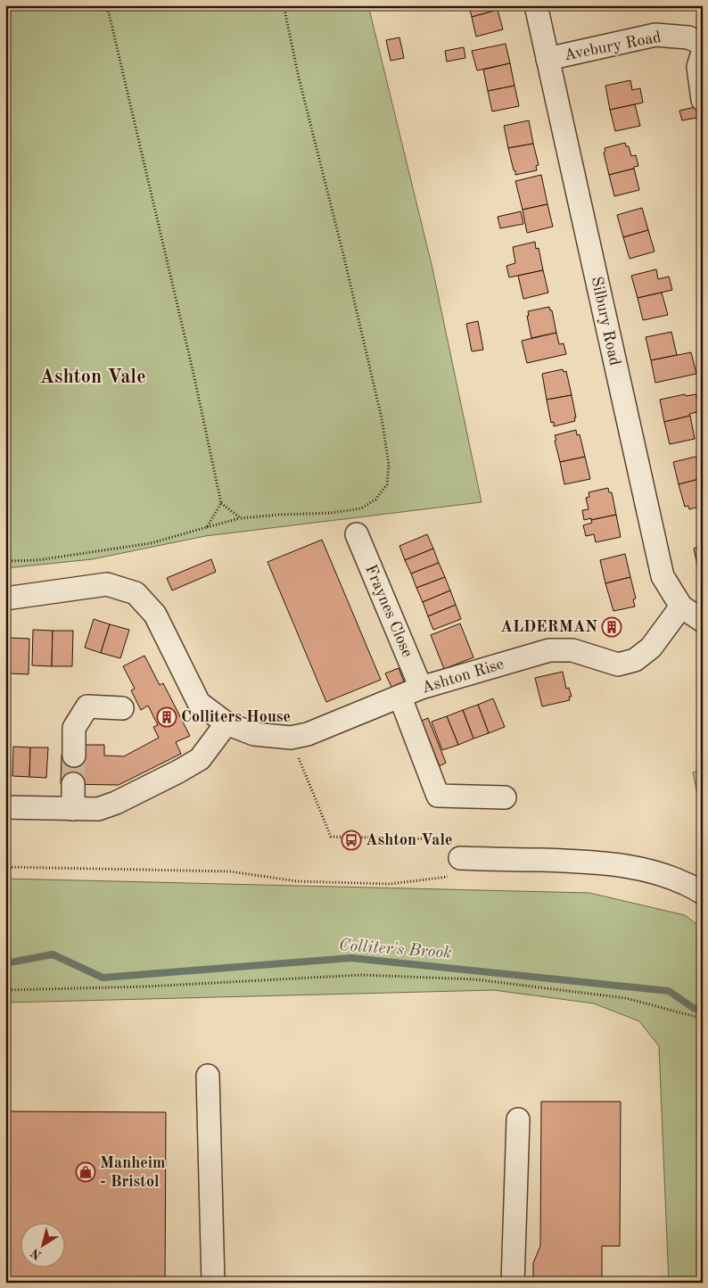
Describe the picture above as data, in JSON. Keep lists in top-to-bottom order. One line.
{"streets":{"street":["Avebury Road","Silbury Road","Fraynes Close","Ashton Rise"]},"crossings":[["Avebury Road","Silbury Road"],["Silbury Road","Ashton Rise"],["Fraynes Close","Ashton Rise"]],"districts":["Ashton Vale"],"water":["Colliter's Brook"],"places":{"building":["ALDERMAN","Colliters House"],"bus stop":["Ashton Vale"],"shop":["Manheim - Bristol"]},"north":"bottom left"}
